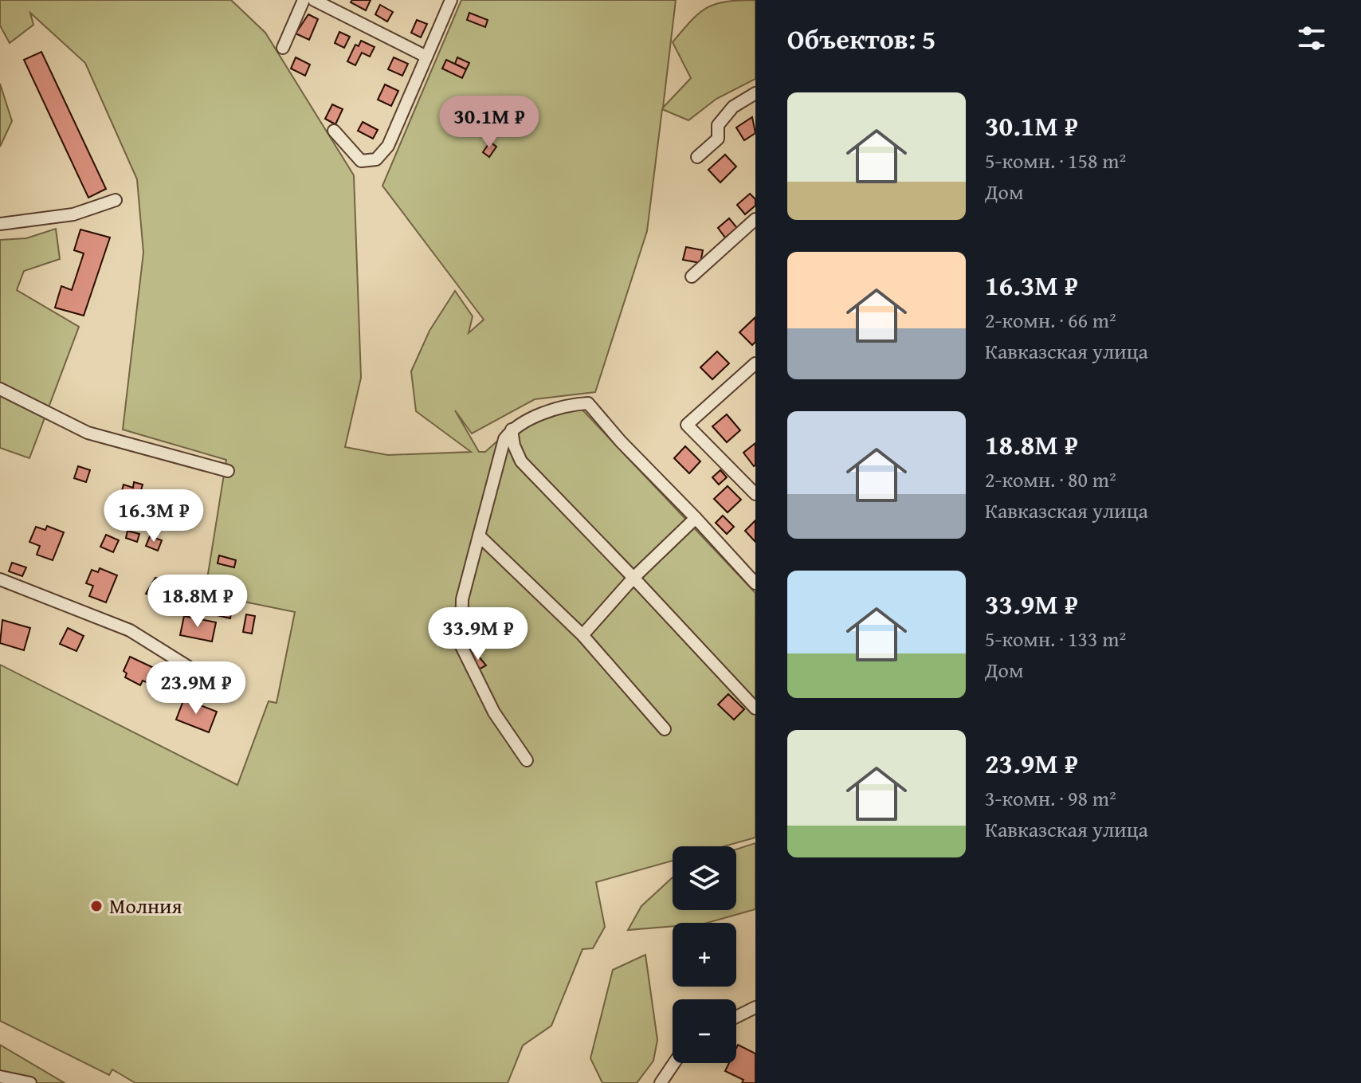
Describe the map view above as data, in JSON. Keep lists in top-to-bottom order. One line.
{"places":["Молния"],"page":{"heading":"Объектов: 5","list":[{"name":"30.1M ₽","note":"5-комн. · 158 m² · Дом"},{"name":"16.3M ₽","note":"2-комн. · 66 m² · Кавказская улица"},{"name":"18.8M ₽","note":"2-комн. · 80 m² · Кавказская улица"},{"name":"33.9M ₽","note":"5-комн. · 133 m² · Дом"},{"name":"23.9M ₽","note":"3-комн. · 98 m² · Кавказская улица"}],"price":["30.1M ₽","16.3M ₽","18.8M ₽","33.9M ₽","23.9M ₽"],"map_buttons":["+","−"]}}
